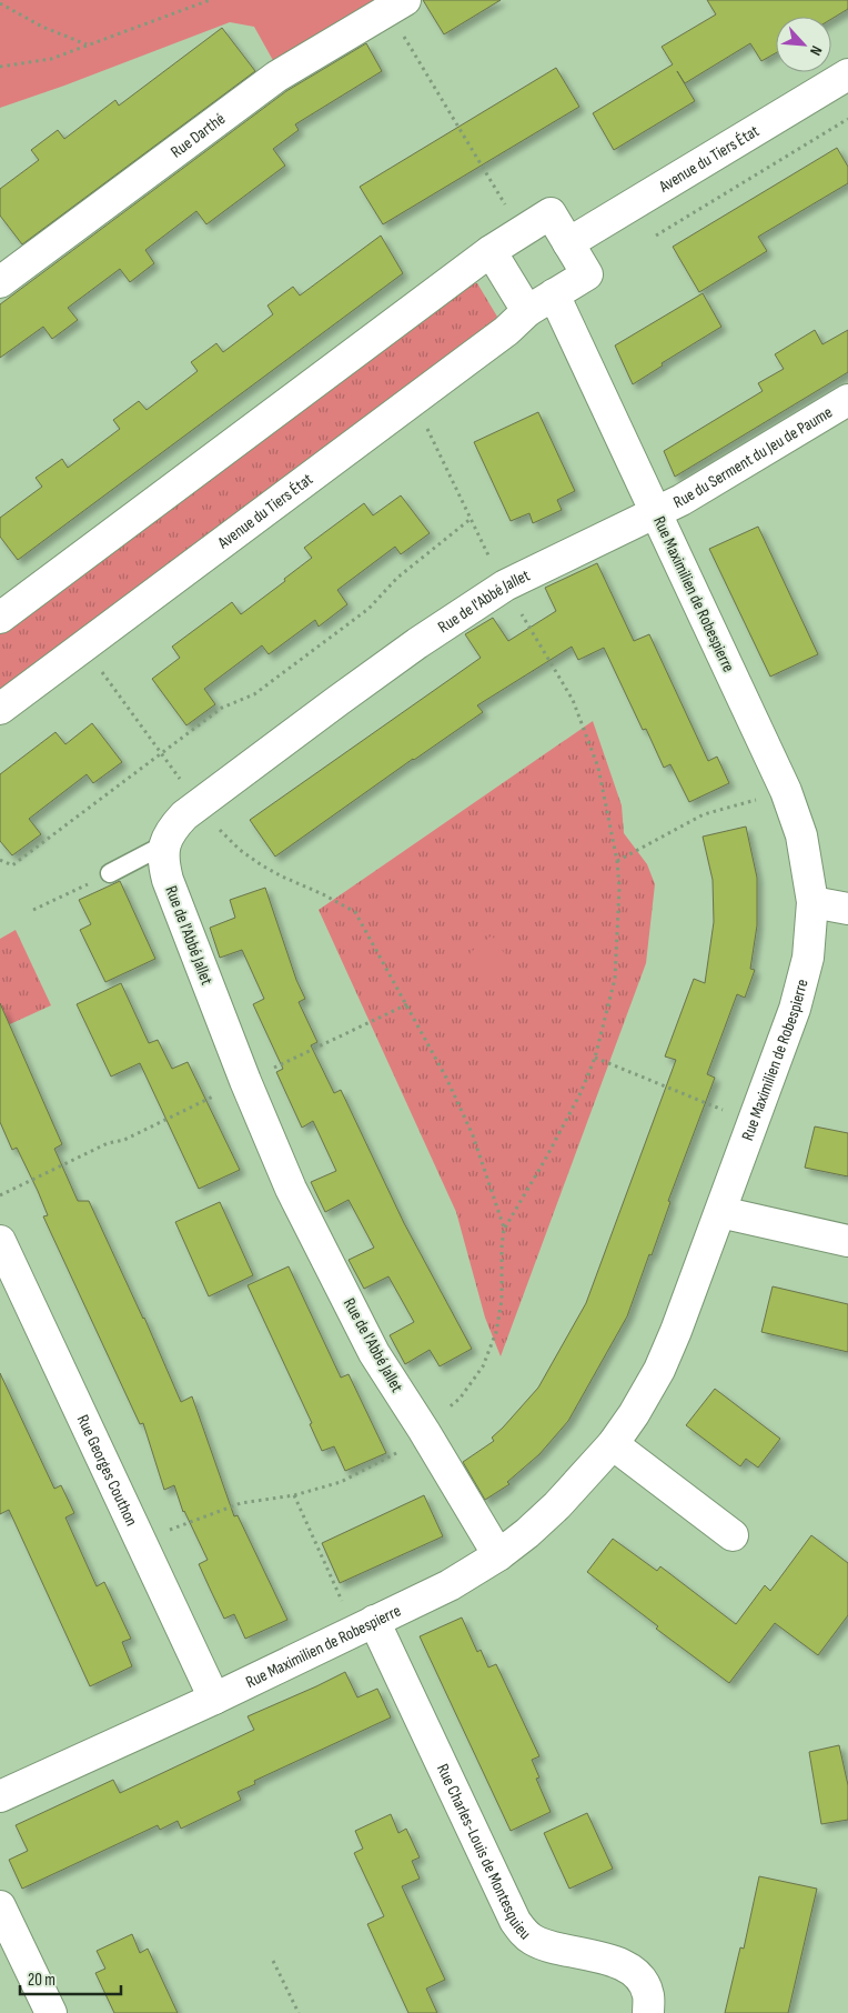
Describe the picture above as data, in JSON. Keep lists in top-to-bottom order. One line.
{"streets":{"street":["Rue Darthé","Avenue du Tiers État","Rue du Serment du Jeu de Paume","Rue Maximilien de Robespierre","Rue de l'Abbé Jallet","Rue Georges Couthon","Rue Charles-Louis de Montesquieu"]},"crossings":[["Avenue du Tiers État","Rue Maximilien de Robespierre"],["Rue du Serment du Jeu de Paume","Rue Maximilien de Robespierre"],["Rue du Serment du Jeu de Paume","Rue de l'Abbé Jallet"],["Rue Maximilien de Robespierre","Rue de l'Abbé Jallet"],["Rue Maximilien de Robespierre","Rue Georges Couthon"],["Rue Maximilien de Robespierre","Rue Charles-Louis de Montesquieu"]],"scale_bar":"20 m","north":"bottom right"}
